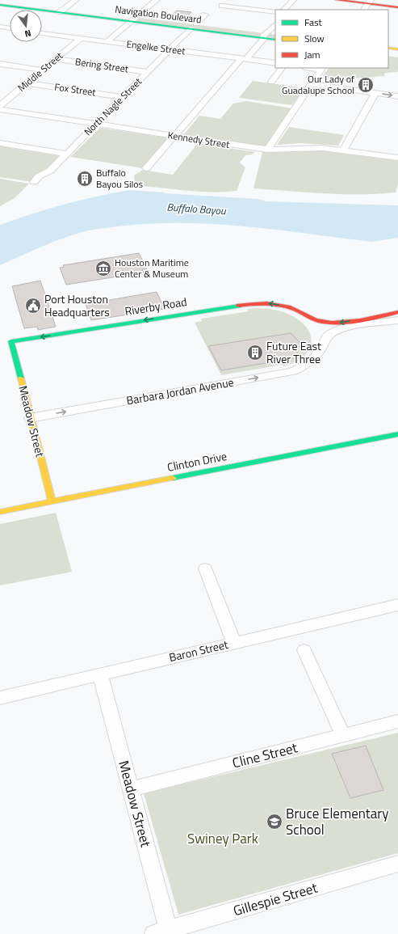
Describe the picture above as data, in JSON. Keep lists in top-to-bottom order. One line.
{"streets":{"main road":["Navigation Boulevard","Riverby Road","Meadow Street","Clinton Drive"],"street":["Engelke Street","Bering Street","Middle Street","Fox Street","North Nagle Street","Kennedy Street","Barbara Jordan Avenue","Baron Street","Cline Street","Gillespie Street"]},"crossings":[["Navigation Boulevard","North Nagle Street"],["Engelke Street","Middle Street"],["Engelke Street","North Nagle Street"],["Bering Street","Middle Street"],["Bering Street","North Nagle Street"],["Middle Street","Fox Street"],["Fox Street","North Nagle Street"],["North Nagle Street","Kennedy Street"],["Riverby Road","Meadow Street"],["Barbara Jordan Avenue","Meadow Street"],["Meadow Street","Clinton Drive"],["Meadow Street","Baron Street"],["Meadow Street","Cline Street"],["Meadow Street","Gillespie Street"]],"one_way":["Riverby Road","Barbara Jordan Avenue"],"water":["Buffalo Bayou"],"parks":["Swiney Park"],"places":{"building":["Our Lady of Guadalupe School","Buffalo Bayou Silos","Future East River Three"],"museum":["Houston Maritime Center & Museum"],"public building":["Port Houston Headquarters"],"school or university":["Bruce Elementary School"]},"legend":["Fast","Slow","Jam"],"north":"bottom"}
